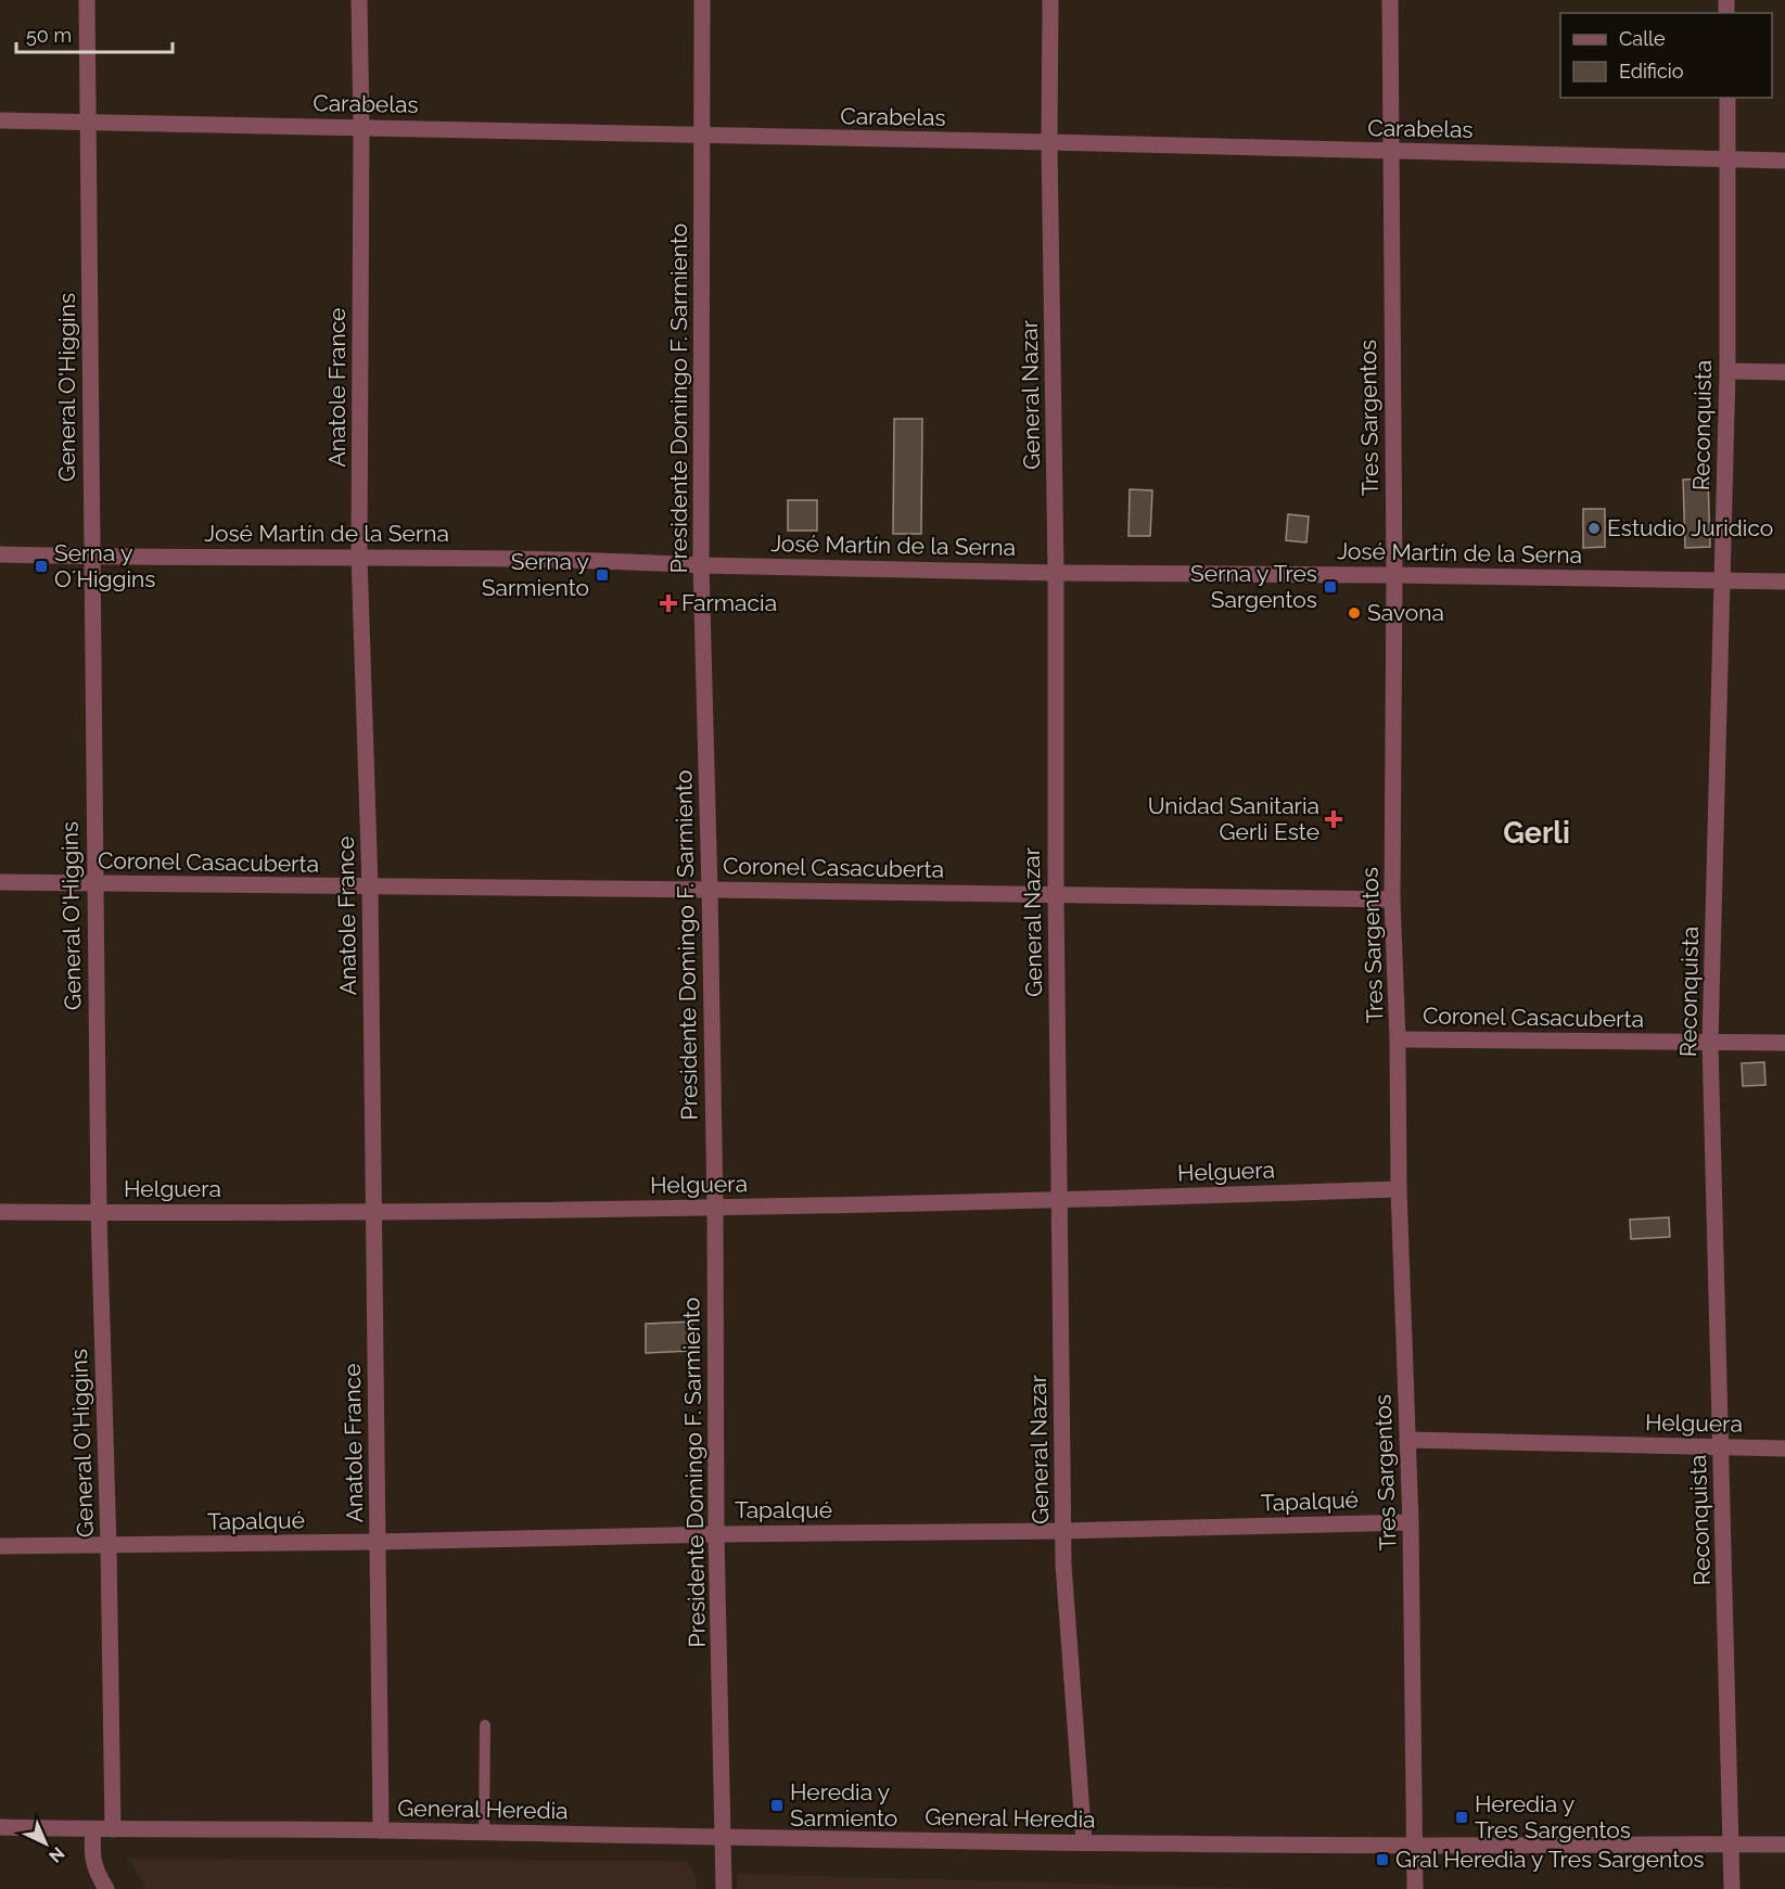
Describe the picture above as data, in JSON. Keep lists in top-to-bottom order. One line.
{"streets":{"street":["Carabelas","General O'Higgins","Anatole France","General Nazar","Presidente Domingo F. Sarmiento","Tres Sargentos","Reconquista","José Martín de la Serna","Coronel Casacuberta","Helguera","Tapalqué","General Heredia"]},"crossings":[["Carabelas","General O'Higgins"],["Carabelas","Anatole France"],["Carabelas","General Nazar"],["Carabelas","Presidente Domingo F. Sarmiento"],["Carabelas","Tres Sargentos"],["Carabelas","Reconquista"],["General O'Higgins","José Martín de la Serna"],["General O'Higgins","Coronel Casacuberta"],["General O'Higgins","Helguera"],["General O'Higgins","Tapalqué"],["General O'Higgins","General Heredia"],["Anatole France","José Martín de la Serna"],["Anatole France","Coronel Casacuberta"],["Anatole France","Helguera"],["Anatole France","Tapalqué"],["Anatole France","General Heredia"],["General Nazar","José Martín de la Serna"],["General Nazar","Coronel Casacuberta"],["General Nazar","Helguera"],["General Nazar","Tapalqué"],["General Nazar","General Heredia"],["Presidente Domingo F. Sarmiento","José Martín de la Serna"],["Presidente Domingo F. Sarmiento","Coronel Casacuberta"],["Presidente Domingo F. Sarmiento","Helguera"],["Presidente Domingo F. Sarmiento","Tapalqué"],["Presidente Domingo F. Sarmiento","General Heredia"],["Tres Sargentos","José Martín de la Serna"],["Tres Sargentos","Coronel Casacuberta"],["Tres Sargentos","Helguera"],["Tres Sargentos","Tapalqué"],["Tres Sargentos","General Heredia"],["Reconquista","José Martín de la Serna"],["Reconquista","Coronel Casacuberta"],["Reconquista","Helguera"],["Reconquista","General Heredia"]],"districts":["Gerli"],"places":{"other":["Estudio Juridico","Savona"],"transit":["Serna y O´Higgins","Serna y Sarmiento","Serna y Tres Sargentos","Heredia y Sarmiento","Heredia y Tres Sargentos","Gral Heredia y Tres Sargentos"],"health":["Farmacia","Unidad Sanitaria Gerli Este"]},"legend":["Calle","Edificio"],"scale_bar":"50 m","north":"bottom right"}
